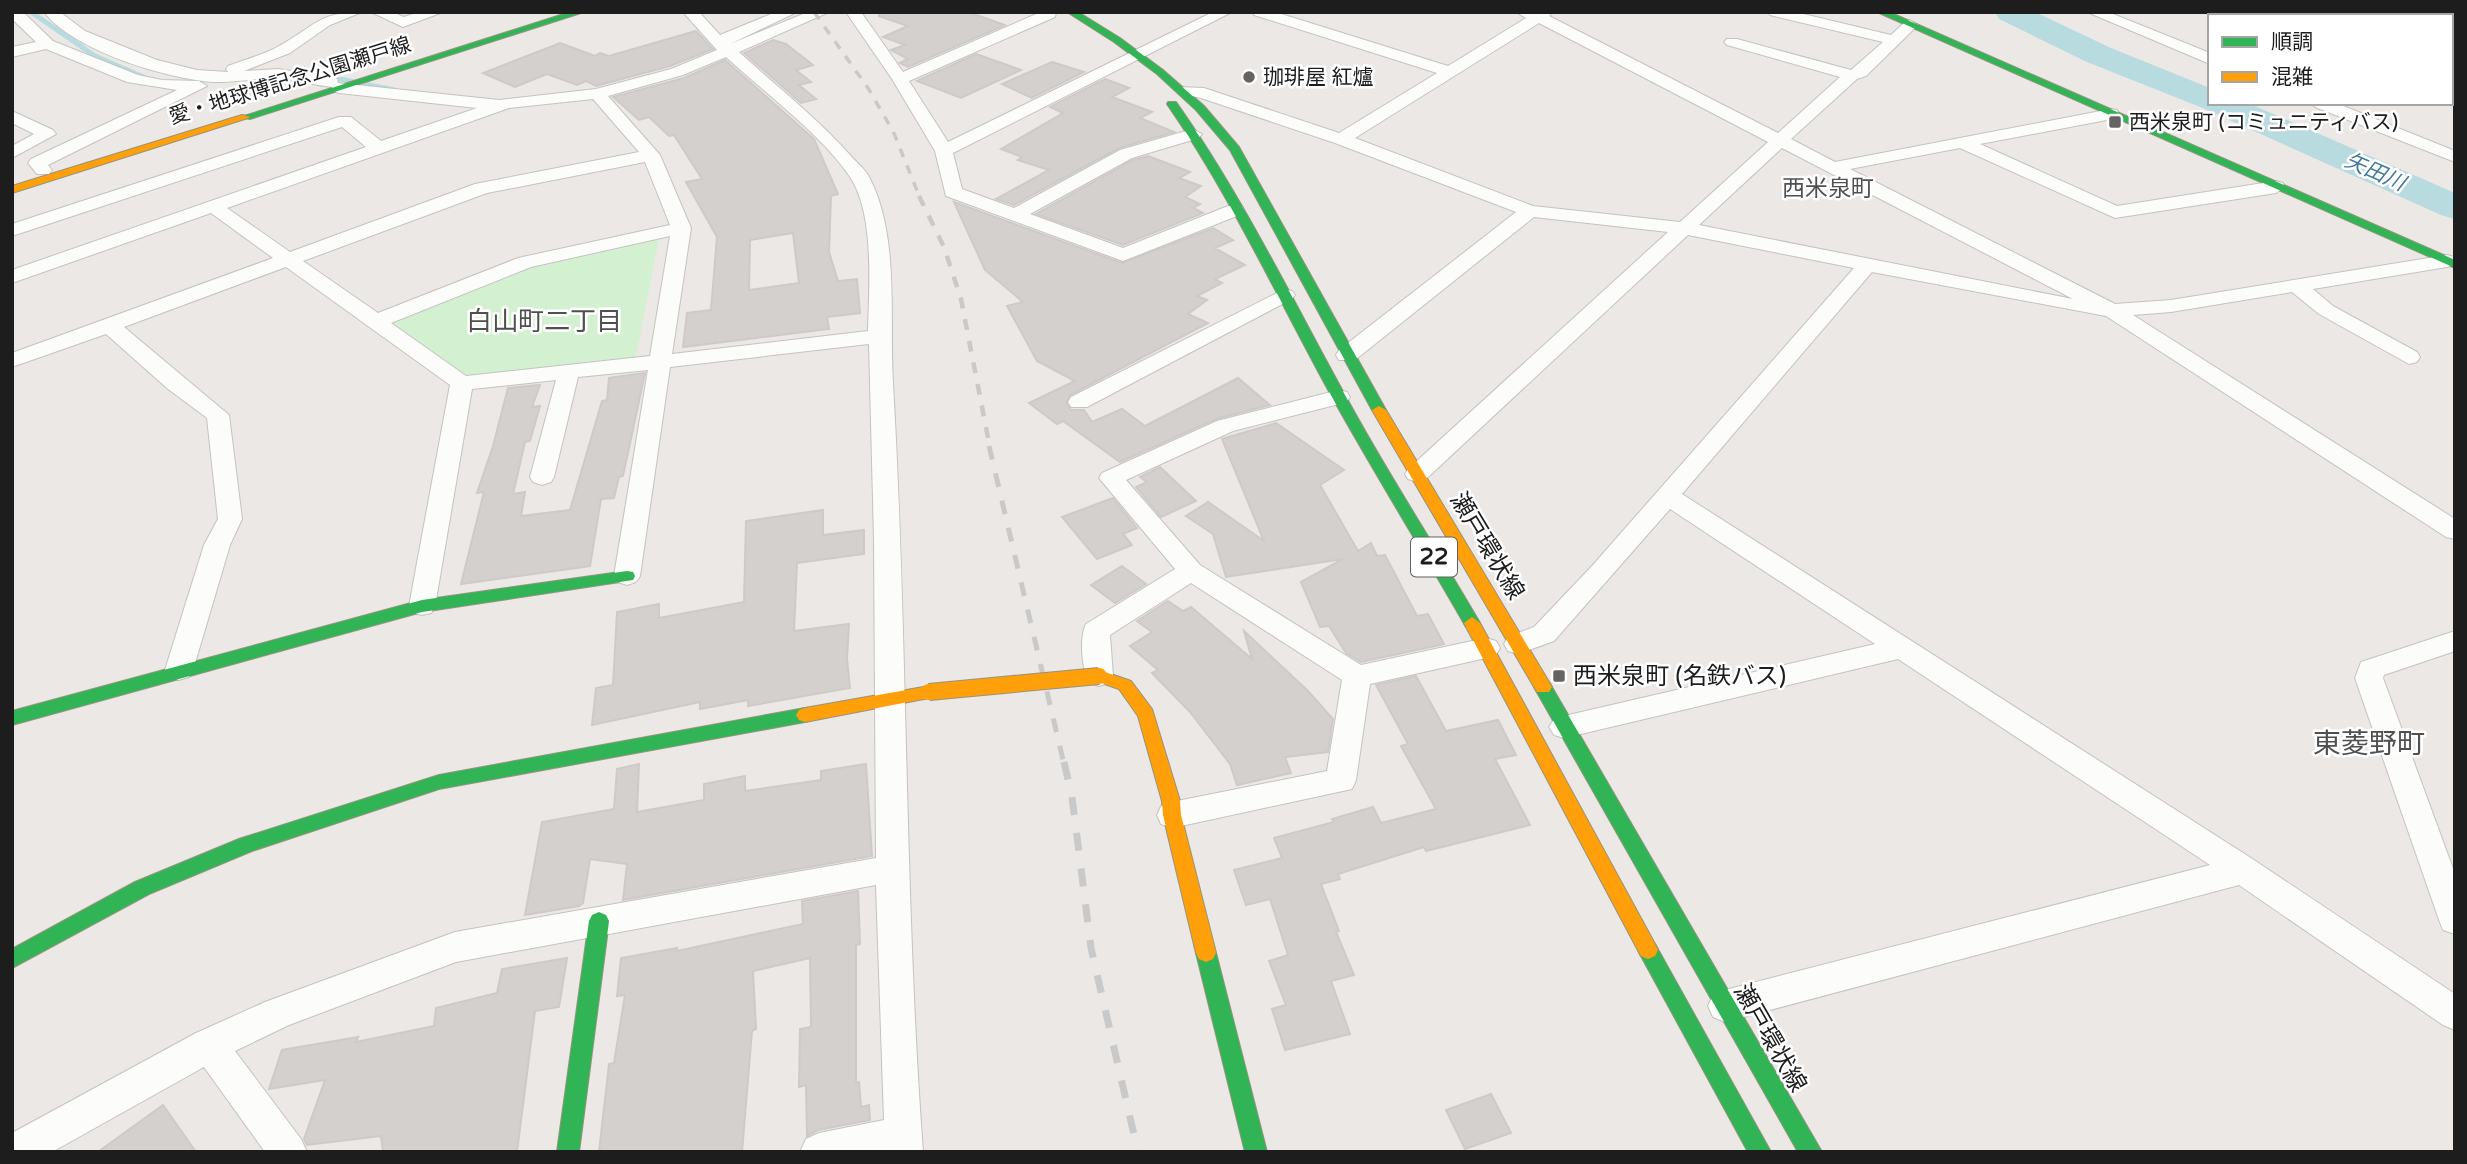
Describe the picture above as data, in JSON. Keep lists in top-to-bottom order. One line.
{"streets":{"main road":["愛・地球博記念公園瀬戸線","瀬戸環状線","22"]},"districts":["西米泉町","白山町二丁目","東菱野町"],"water":["矢田川"],"places":{"other":["珈琲屋 紅爐"],"transit":["西米泉町 (コミュニティバス)","西米泉町 (名鉄バス)"]},"legend":["順調","混雑"]}
